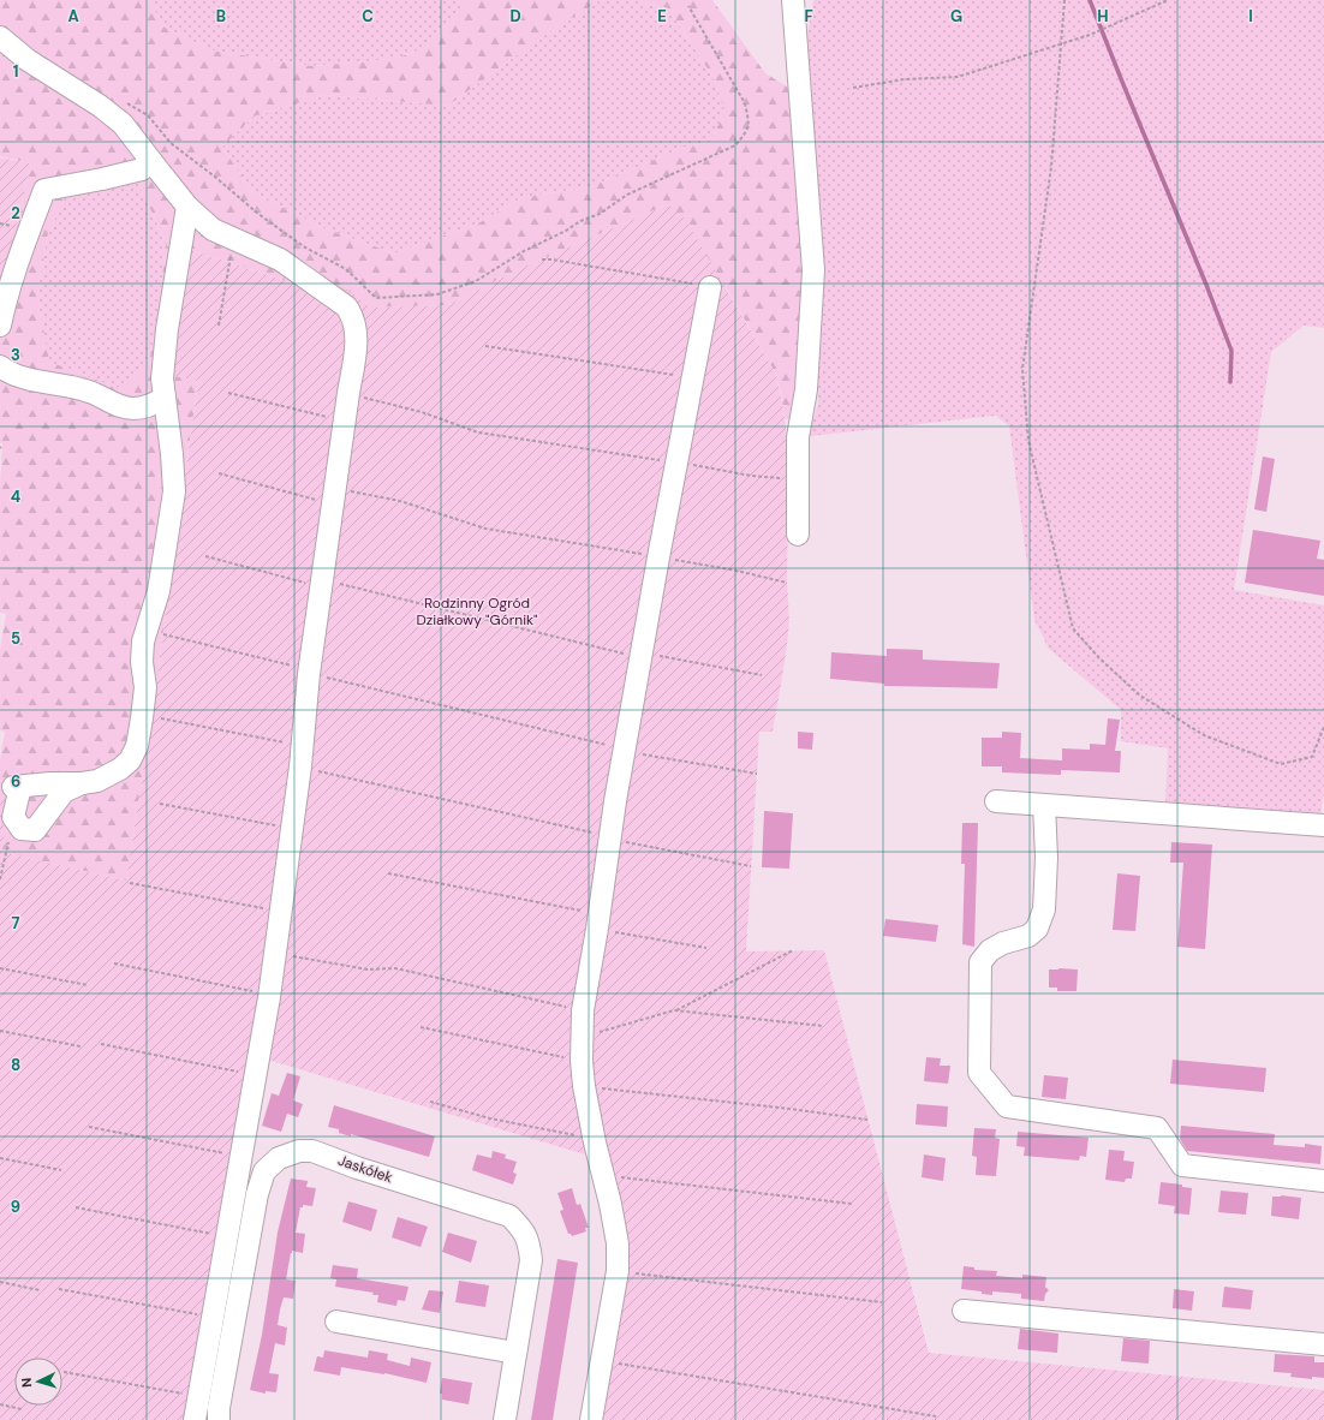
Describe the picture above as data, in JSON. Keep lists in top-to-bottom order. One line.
{"streets":{"street":["Jaskółek"]},"parks":["Rodzinny Ogród Działkowy \"Górnik\""],"north":"left","grid":{"columns":["A","B","C","D","E","F","G","H","I"],"rows":["1","2","3","4","5","6","7","8","9"]}}
